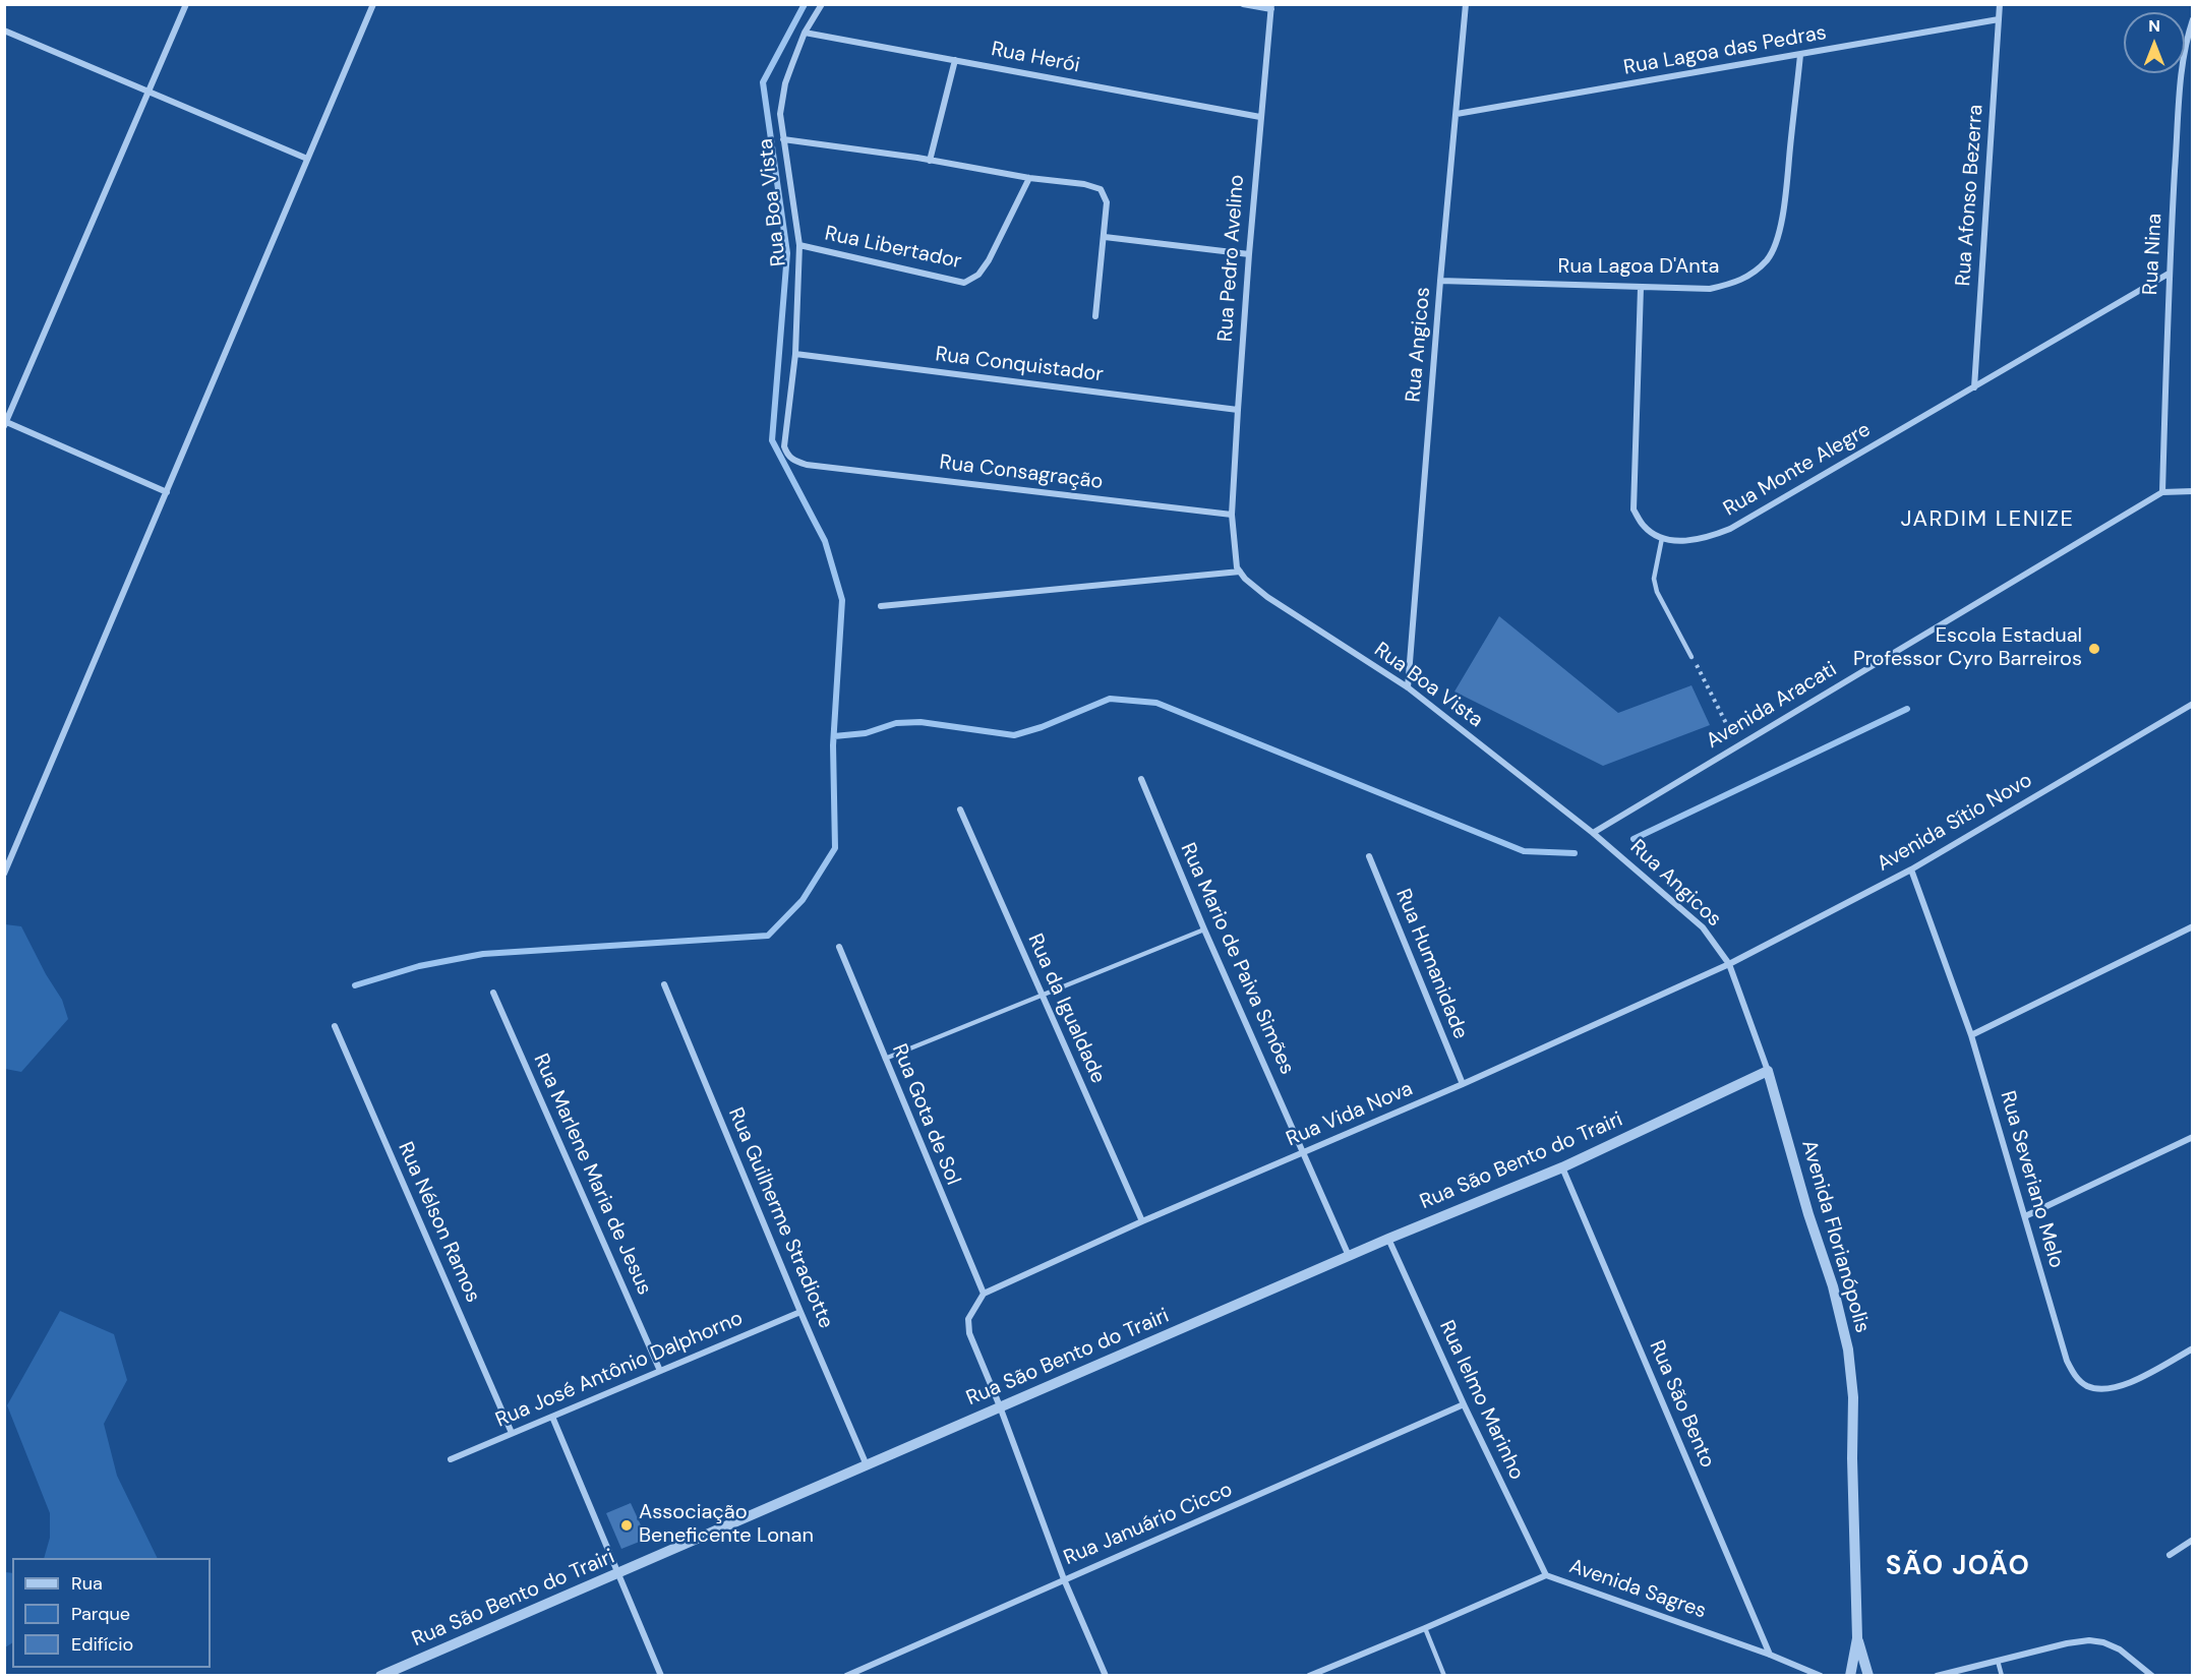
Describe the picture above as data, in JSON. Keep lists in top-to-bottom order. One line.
{"streets":{"street":["Rua Lagoa das Pedras","Rua Herói","Rua Afonso Bezerra","Rua Boa Vista","Rua Libertador","Rua Nina","Rua Pedro Avelino","Rua Lagoa D'Anta","Rua Angicos","Rua Conquistador","Rua Monte Alegre","Rua Consagração","Avenida Aracati","Avenida Sítio Novo","Rua Mario de Paiva Simões","Rua Humanidade","Rua da Igualdade","Rua Gota de Sol","Rua Vida Nova","Rua São Bento do Trairi","Rua Marlene Maria de Jesus","Rua Severiano Melo","Rua Guilherme Stradiotte","Rua Nélson Ramos","Avenida Florianópolis","Rua José Antônio Dalphorno","Rua Ielmo Marinho","Rua São Bento","Rua Januário Cicco","Avenida Sagres"]},"crossings":[["Rua Lagoa das Pedras","Rua Afonso Bezerra"],["Rua Lagoa das Pedras","Rua Lagoa D'Anta"],["Rua Lagoa das Pedras","Rua Angicos"],["Rua Herói","Rua Boa Vista"],["Rua Herói","Rua Pedro Avelino"],["Rua Afonso Bezerra","Rua Monte Alegre"],["Rua Boa Vista","Rua Libertador"],["Rua Boa Vista","Rua Angicos"],["Rua Boa Vista","Rua Conquistador"],["Rua Boa Vista","Rua Consagração"],["Rua Boa Vista","Avenida Aracati"],["Rua Nina","Rua Monte Alegre"],["Rua Nina","Avenida Aracati"],["Rua Pedro Avelino","Rua Conquistador"],["Rua Pedro Avelino","Rua Consagração"],["Rua Lagoa D'Anta","Rua Angicos"],["Rua Angicos","Avenida Aracati"],["Rua Angicos","Avenida Sítio Novo"],["Rua Angicos","Rua Vida Nova"],["Rua Angicos","Avenida Florianópolis"],["Avenida Sítio Novo","Rua Vida Nova"],["Avenida Sítio Novo","Rua Severiano Melo"],["Avenida Sítio Novo","Avenida Florianópolis"],["Rua Mario de Paiva Simões","Rua Vida Nova"],["Rua Mario de Paiva Simões","Rua São Bento do Trairi"],["Rua Humanidade","Rua Vida Nova"],["Rua da Igualdade","Rua Vida Nova"],["Rua Gota de Sol","Rua Vida Nova"],["Rua Vida Nova","Avenida Florianópolis"],["Rua São Bento do Trairi","Rua Guilherme Stradiotte"],["Rua São Bento do Trairi","Avenida Florianópolis"],["Rua São Bento do Trairi","Rua Ielmo Marinho"],["Rua São Bento do Trairi","Rua São Bento"],["Rua Marlene Maria de Jesus","Rua José Antônio Dalphorno"],["Rua Guilherme Stradiotte","Rua José Antônio Dalphorno"],["Rua Nélson Ramos","Rua José Antônio Dalphorno"],["Rua Ielmo Marinho","Rua Januário Cicco"],["Rua Ielmo Marinho","Avenida Sagres"],["Rua São Bento","Avenida Sagres"]],"districts":["JARDIM LENIZE","SÃO JOÃO"],"places":["Escola Estadual Professor Cyro Barreiros","Associação Beneficente Lonan"],"legend":["Rua","Parque","Edifício"],"north":"top"}
